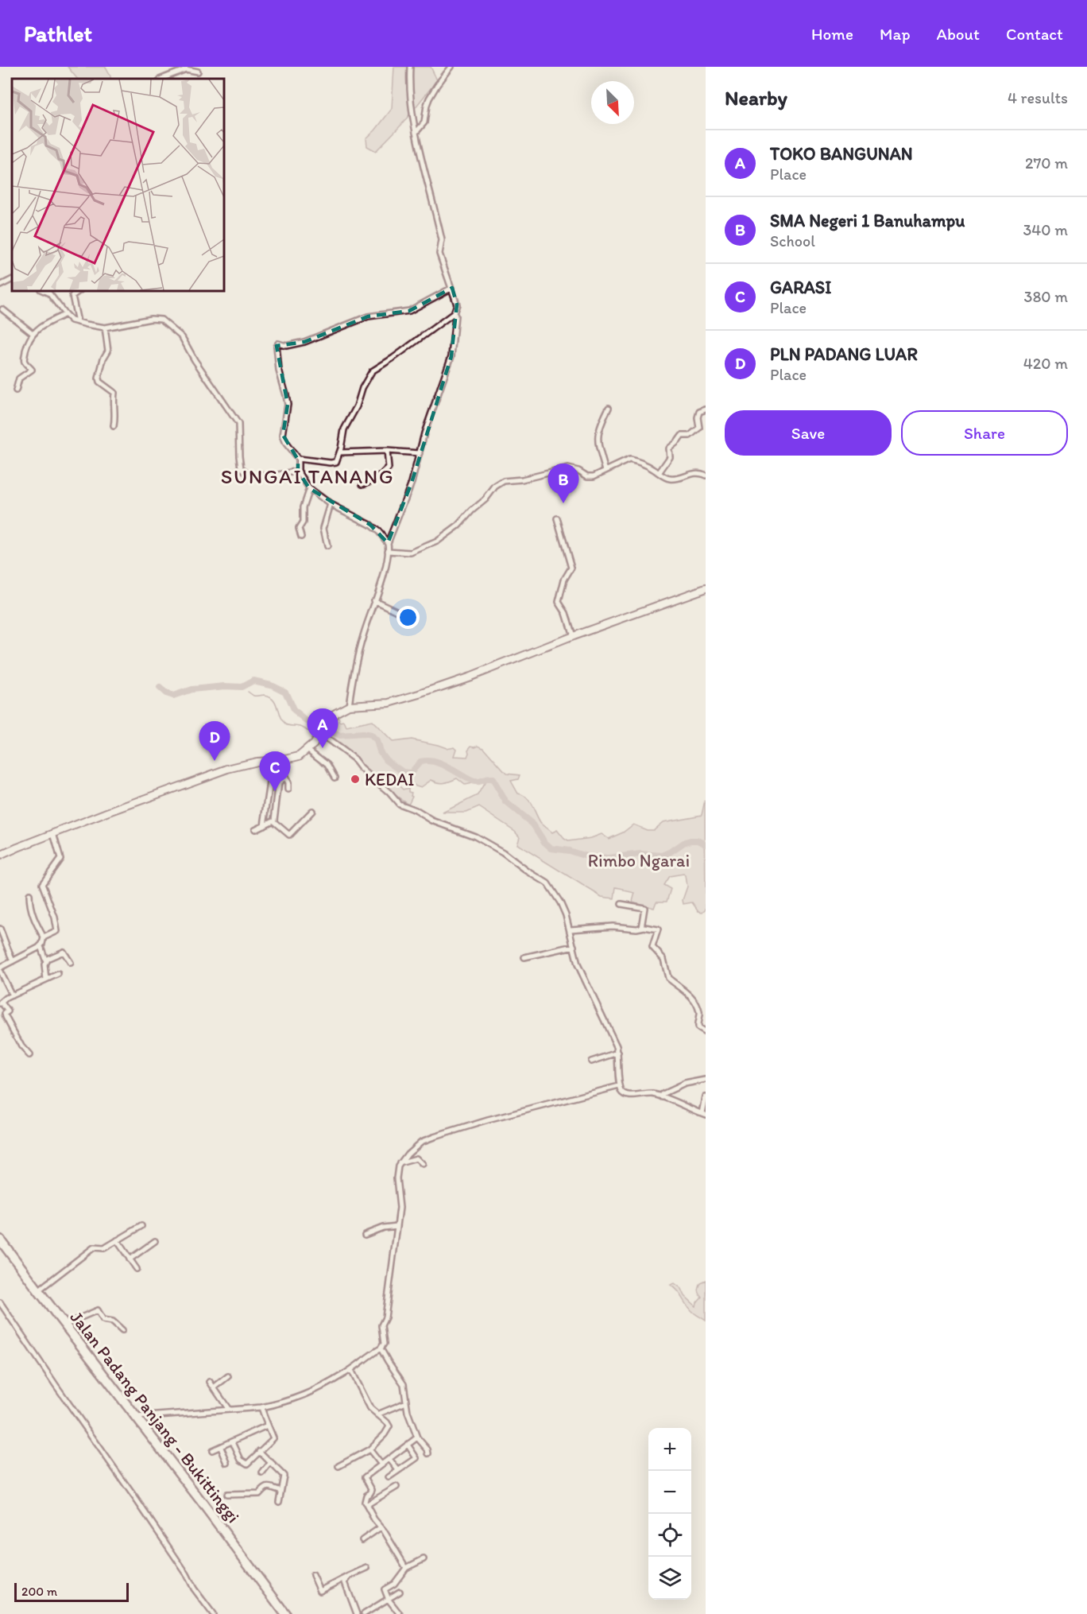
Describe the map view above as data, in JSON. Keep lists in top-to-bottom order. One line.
{"streets":{"highway":["Jalan Padang Panjang - Bukittinggi"]},"districts":["SUNGAI TANANG"],"parks":["Rimbo Ngarai"],"places":["KEDAI"],"scale_bar":"200 m","north":"bottom right","page":{"header":"Pathlet","nav":["Home","Map","About","Contact"],"heading":["Nearby","4 results"],"list":[{"mark":"A","name":"TOKO BANGUNAN","note":"Place","value":"270 m"},{"mark":"B","name":"SMA Negeri 1 Banuhampu","note":"School","value":"340 m"},{"mark":"C","name":"GARASI","note":"Place","value":"380 m"},{"mark":"D","name":"PLN PADANG LUAR","note":"Place","value":"420 m"}],"buttons":["Save","Share"],"pins":["B","A","D","C"],"map_buttons":["+","−"],"scale":"200 m"}}
